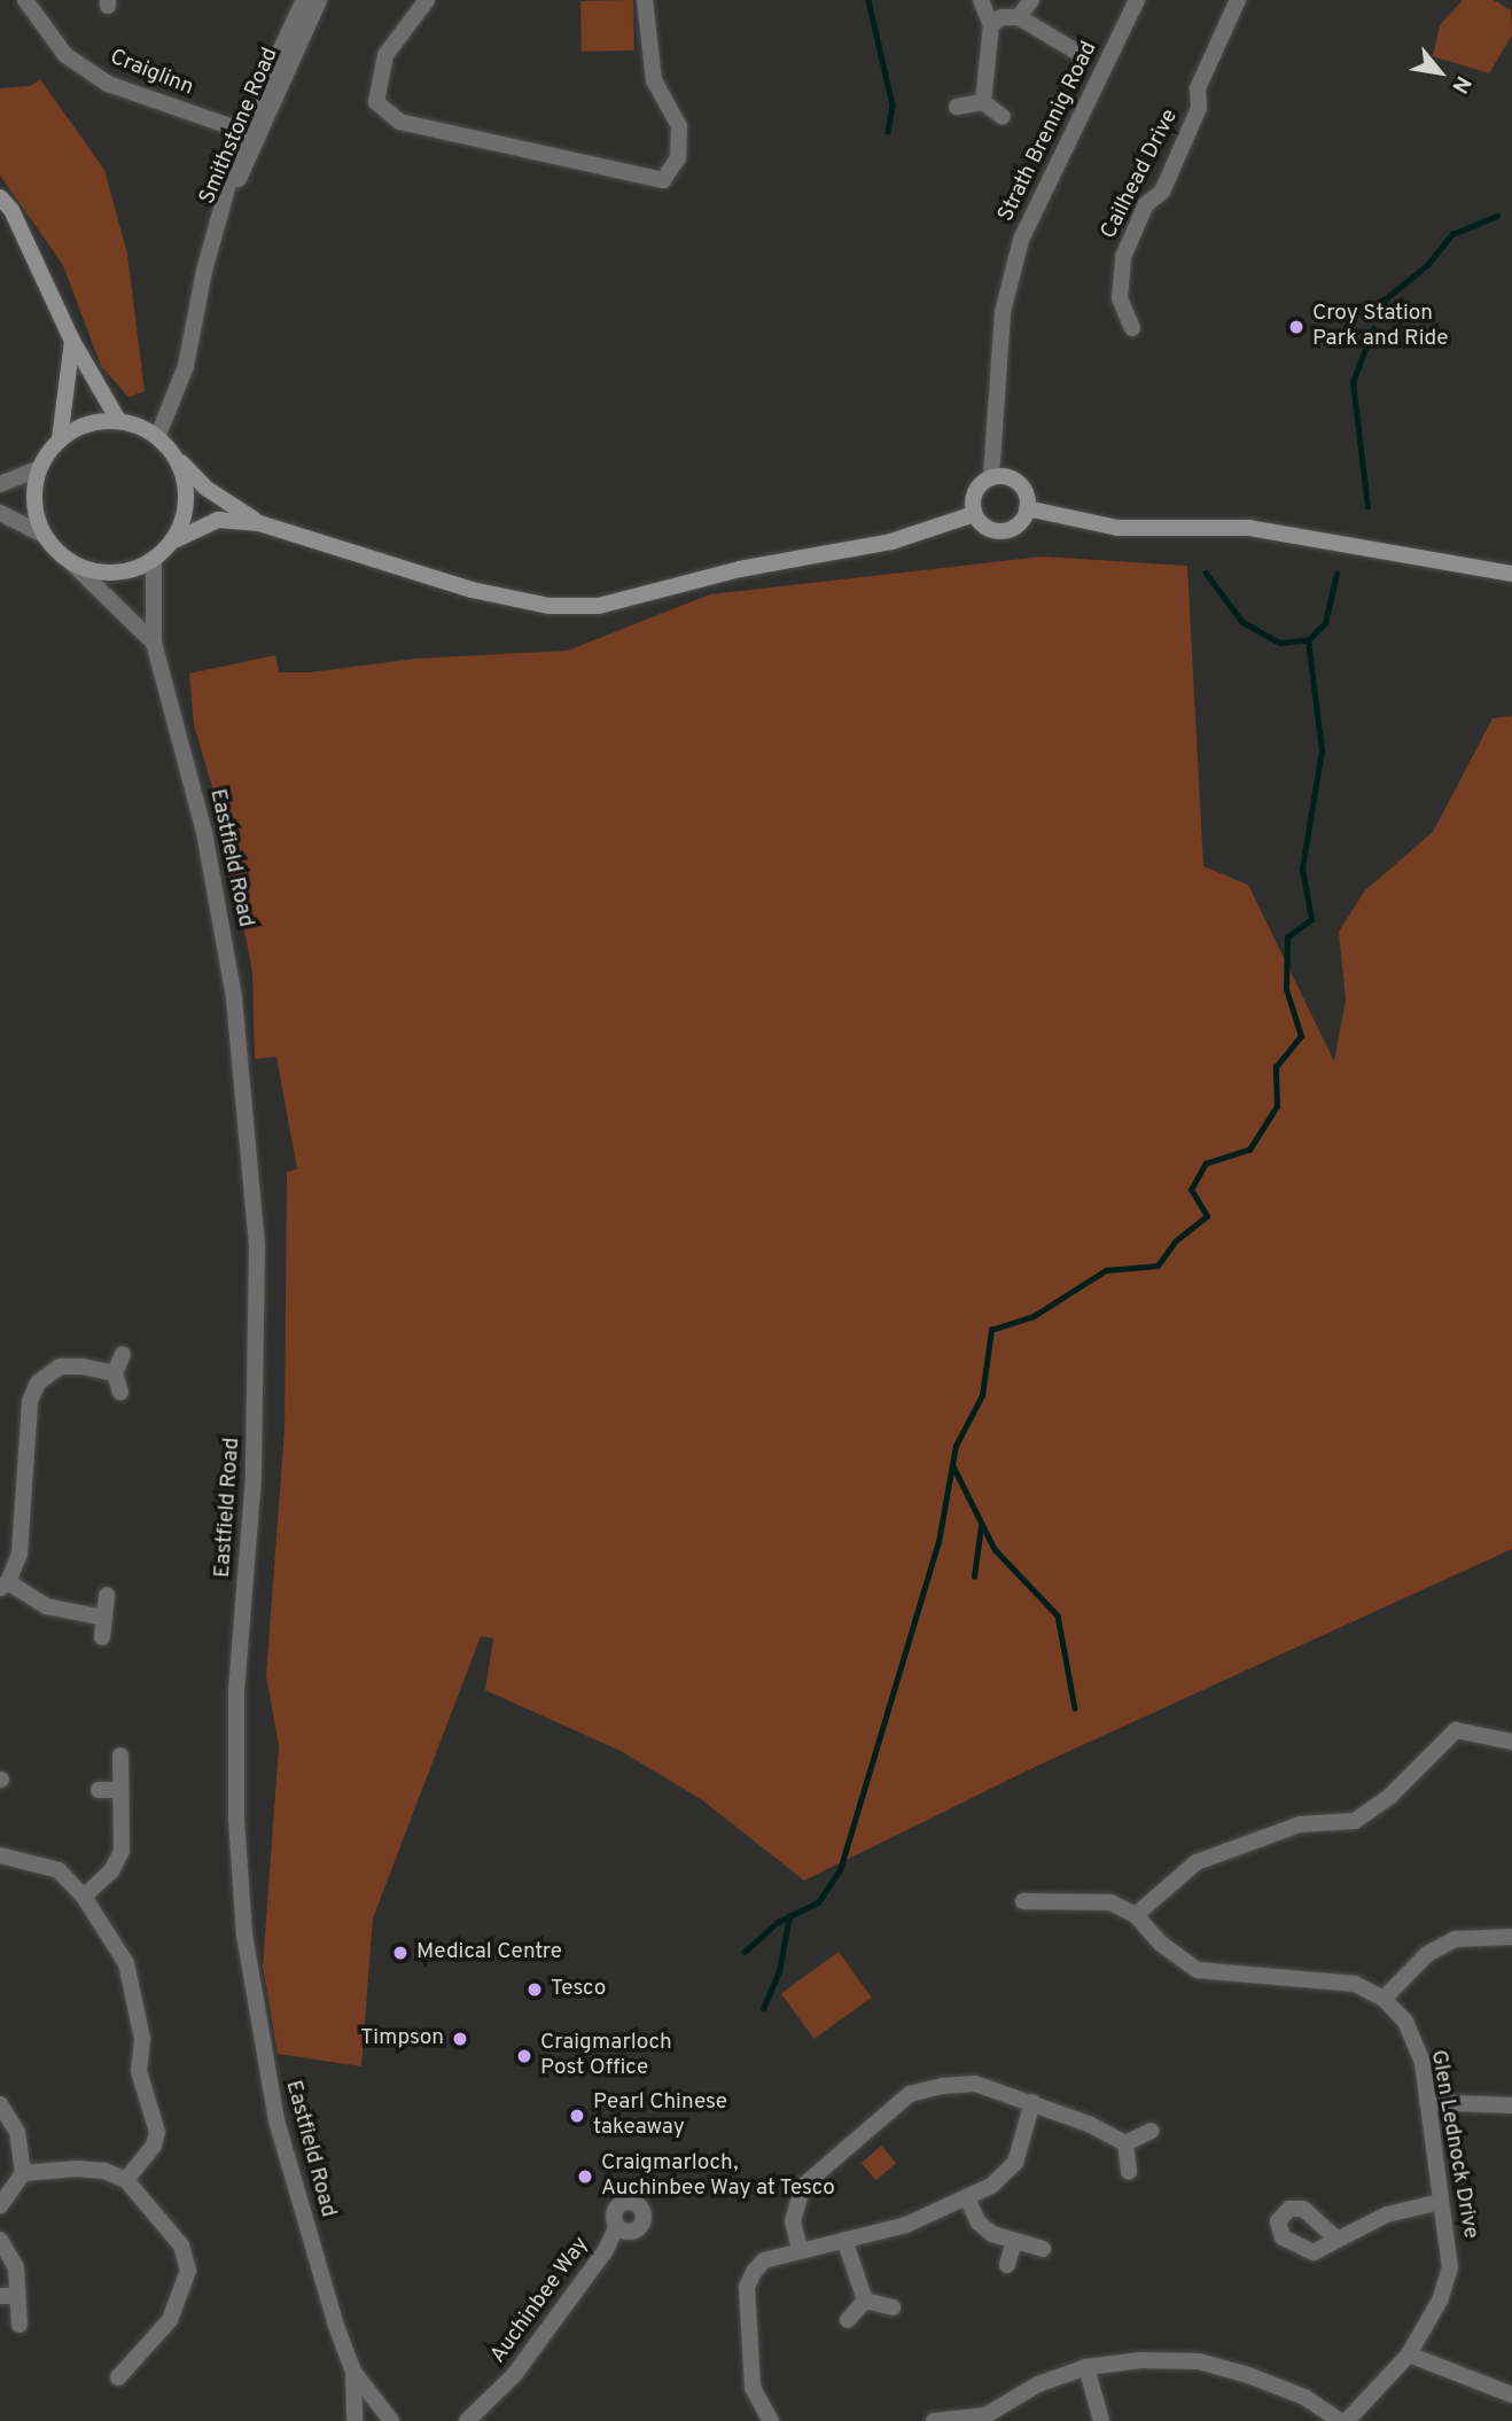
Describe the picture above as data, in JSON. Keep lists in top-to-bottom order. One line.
{"streets":{"street":["Craiglinn","Smithstone Road","Strath Brennig Road","Cailhead Drive","Eastfield Road","Glen Lednock Drive","Auchinbee Way"]},"crossings":[["Craiglinn","Smithstone Road"],["Smithstone Road","Eastfield Road"]],"places":["Croy Station Park and Ride","Medical Centre","Tesco","Timpson","Craigmarloch Post Office","Pearl Chinese takeaway","Craigmarloch, Auchinbee Way at Tesco"],"north":"bottom right"}
